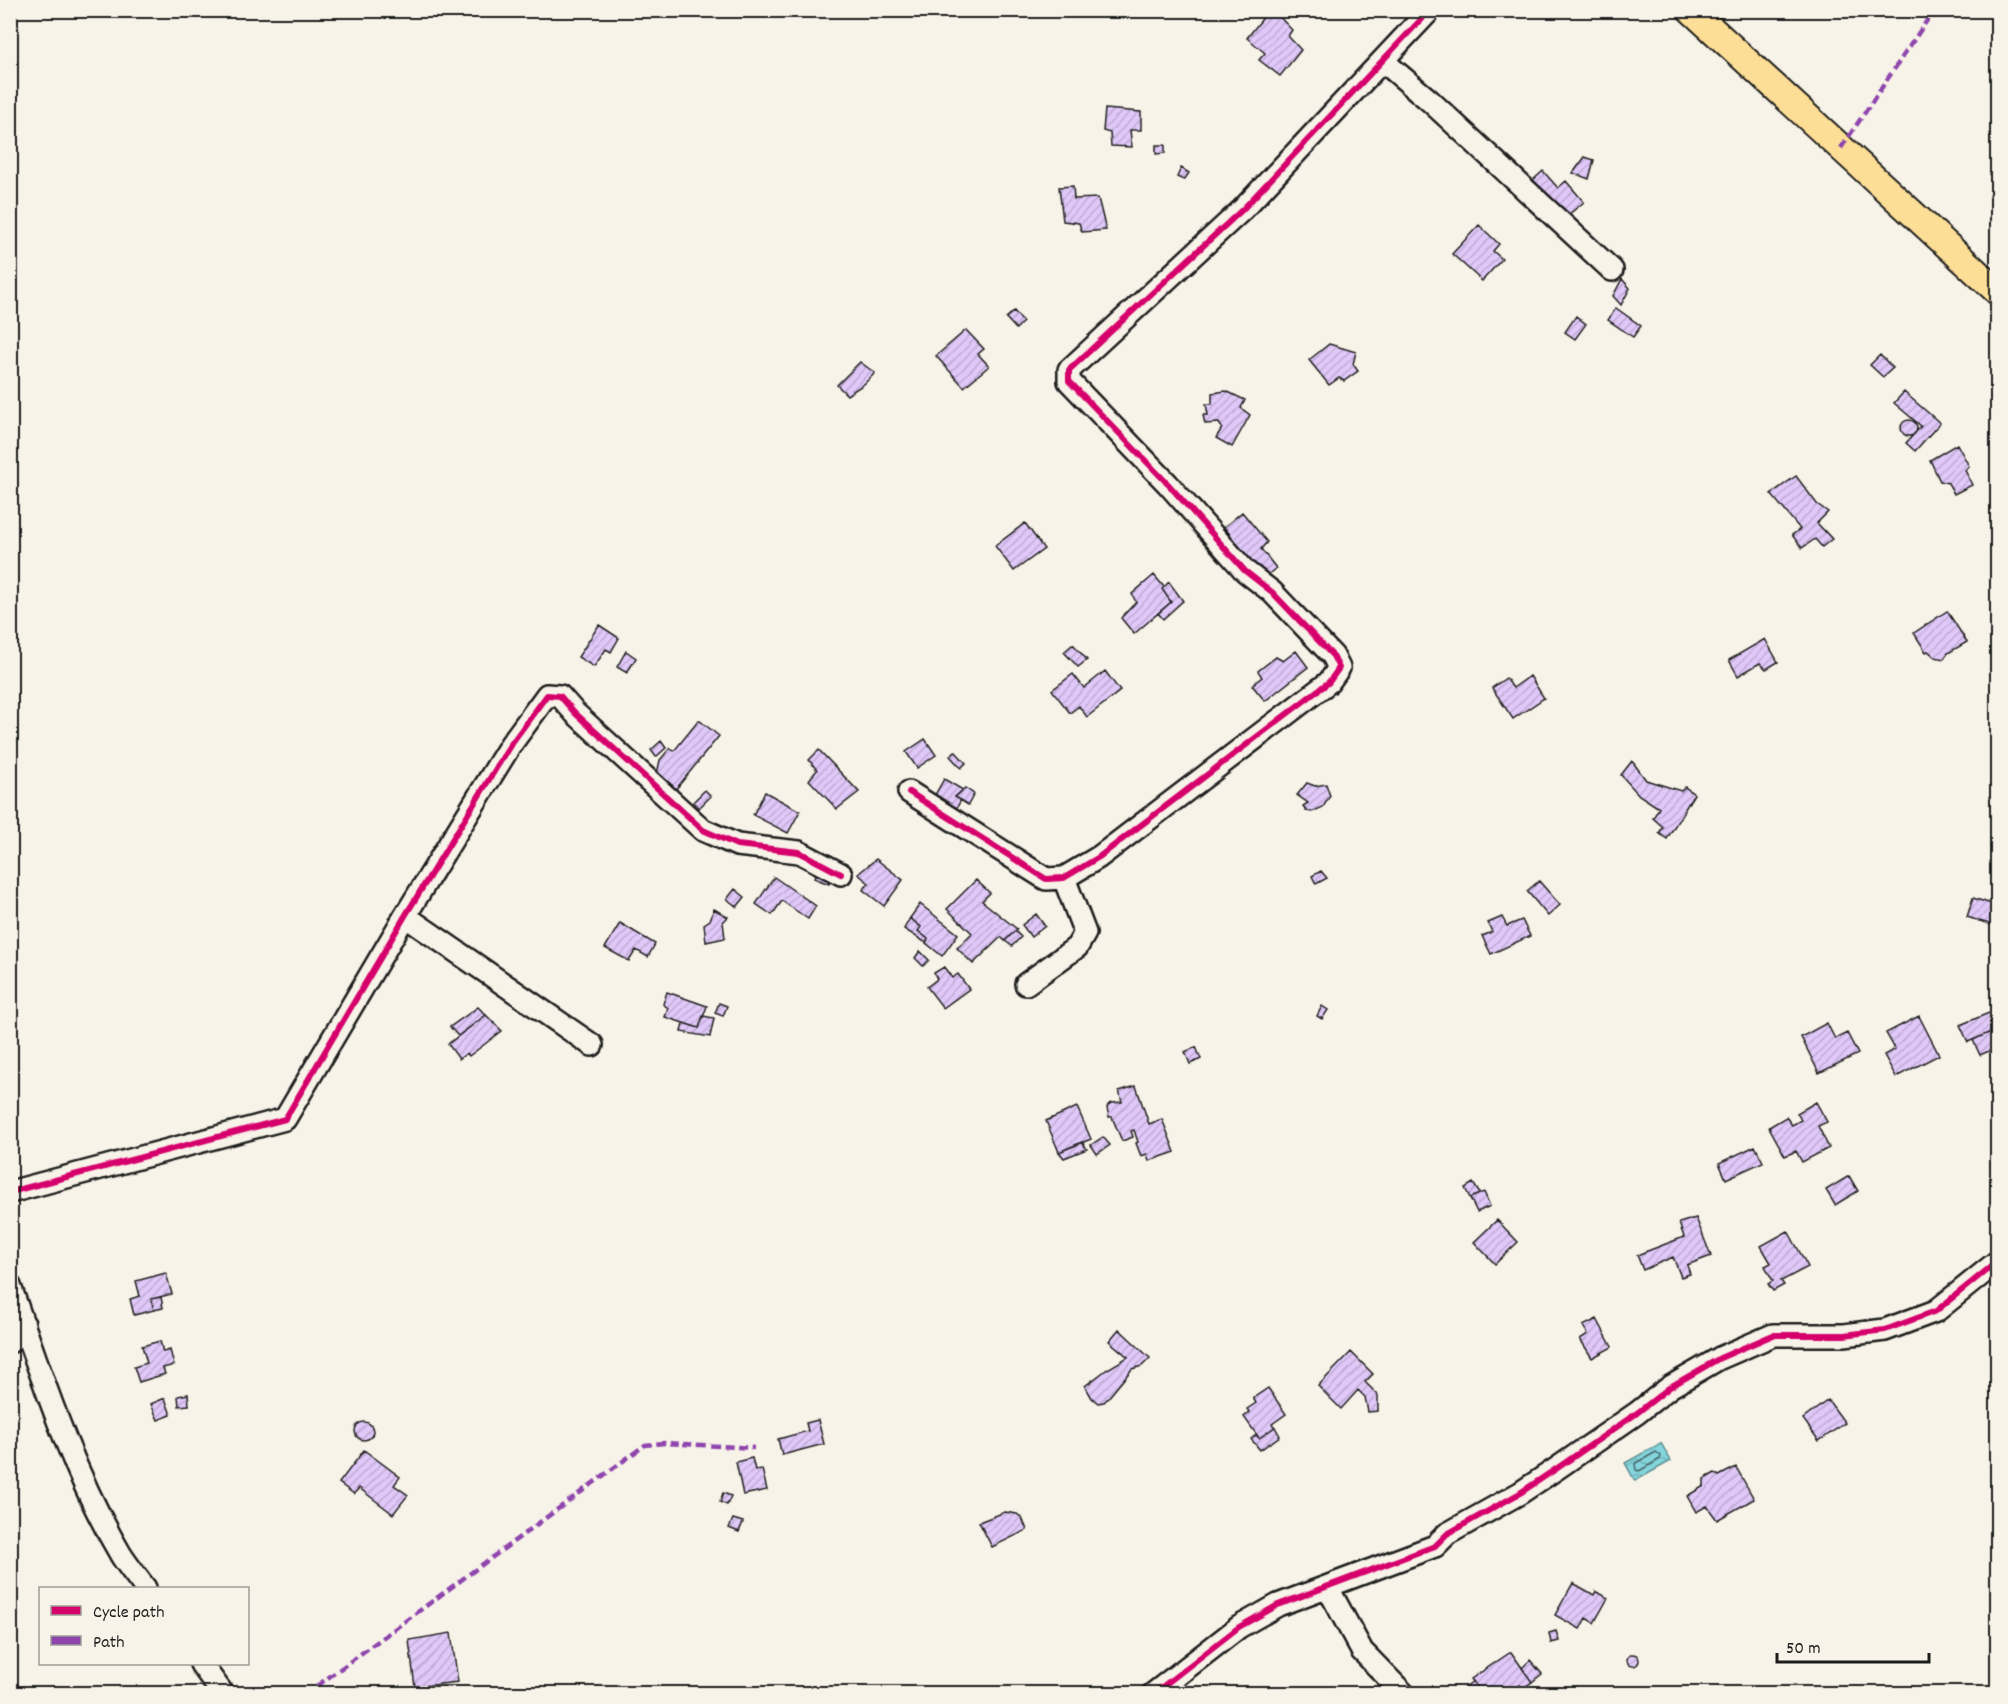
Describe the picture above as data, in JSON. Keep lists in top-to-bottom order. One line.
{"legend":["Cycle path","Path"],"scale_bar":"50 m"}
